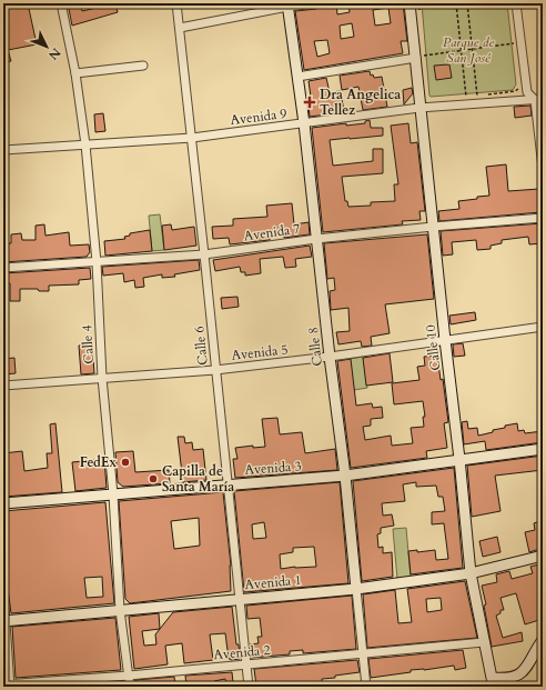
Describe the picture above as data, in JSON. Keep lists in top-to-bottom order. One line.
{"streets":{"main road":["Calle 8","Calle 10","Avenida 3","Avenida 1"],"street":["Avenida 9","Avenida 7","Calle 4","Calle 6","Avenida 5","Avenida 2"]},"crossings":[["Avenida 9","Calle 4"],["Avenida 9","Calle 6"],["Avenida 9","Calle 8"],["Avenida 9","Calle 10"],["Avenida 7","Calle 4"],["Avenida 7","Calle 6"],["Avenida 7","Calle 8"],["Avenida 7","Calle 10"],["Calle 4","Avenida 5"],["Calle 4","Avenida 3"],["Calle 4","Avenida 1"],["Calle 4","Avenida 2"],["Calle 6","Avenida 5"],["Calle 6","Avenida 3"],["Calle 6","Avenida 1"],["Calle 6","Avenida 2"],["Calle 8","Avenida 5"],["Calle 8","Avenida 3"],["Calle 8","Avenida 1"],["Calle 8","Avenida 2"],["Calle 10","Avenida 5"],["Calle 10","Avenida 3"],["Calle 10","Avenida 1"],["Calle 10","Avenida 2"]],"parks":["Parque de San José"],"places":{"health":["Dra Angelica Tellez"],"other":["FedEx","Capilla de Santa María"]},"north":"bottom right"}
